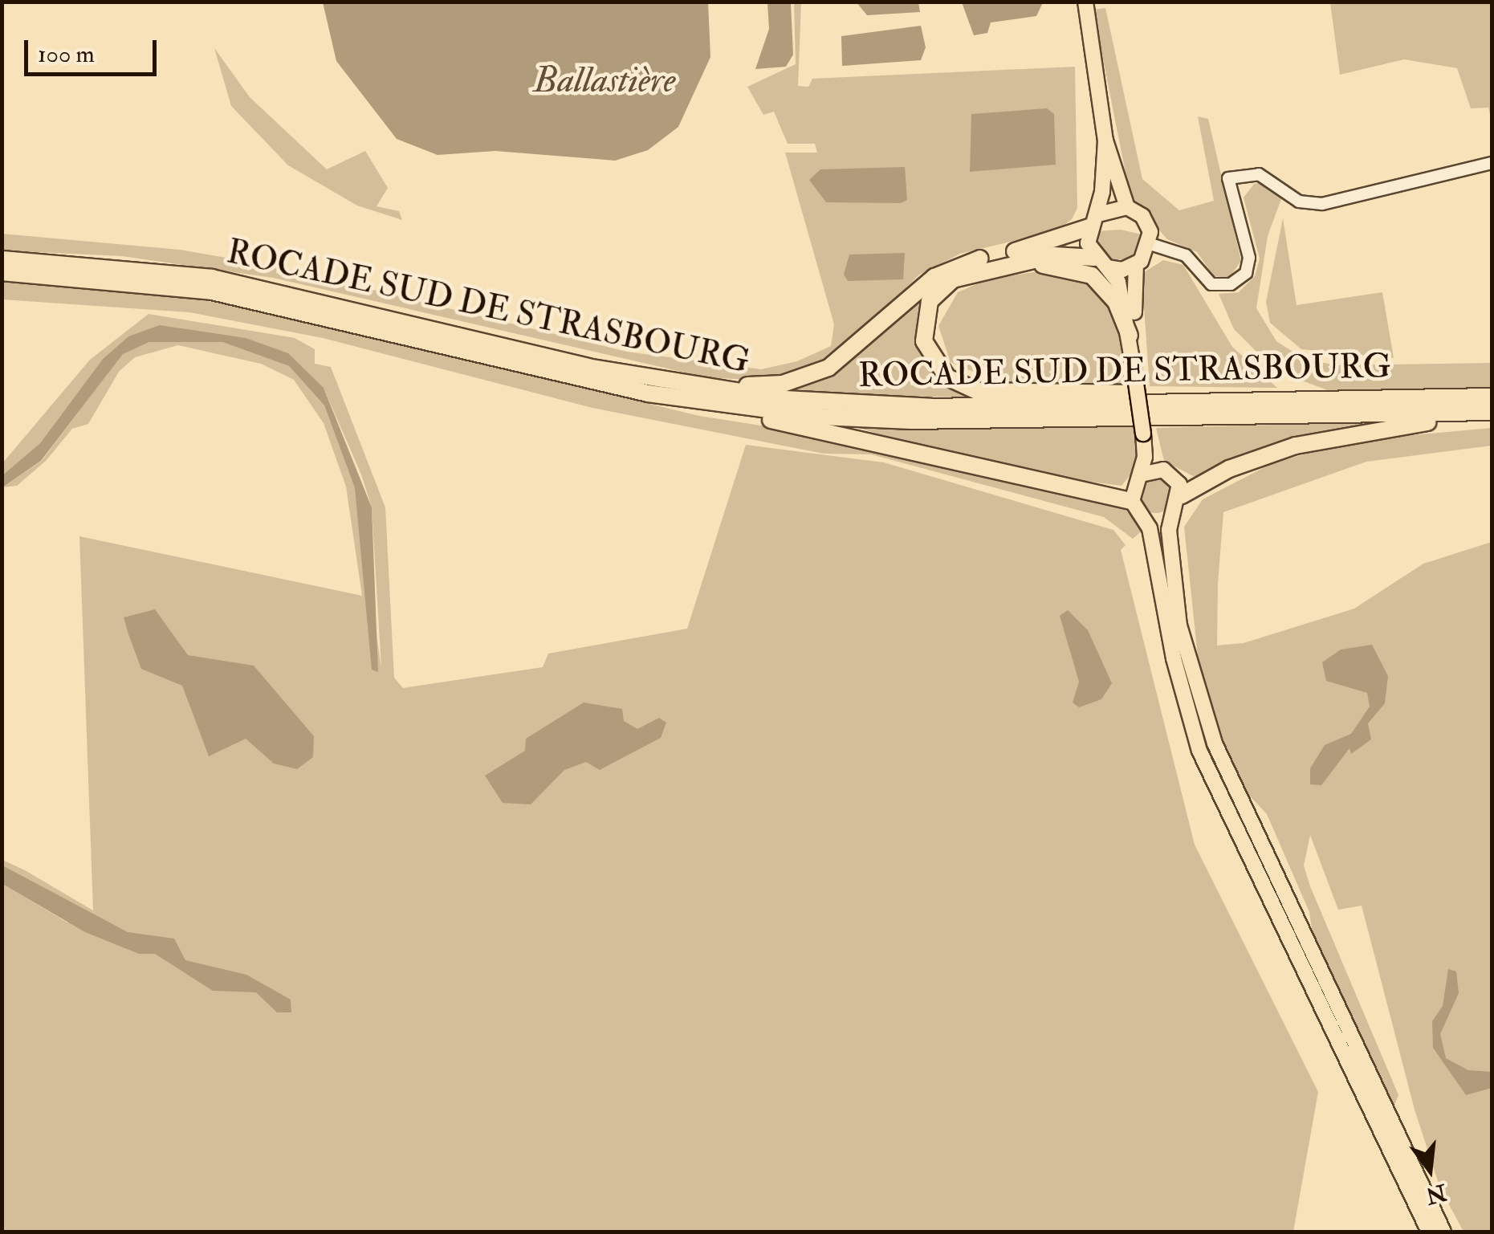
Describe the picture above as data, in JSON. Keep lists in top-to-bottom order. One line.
{"streets":{"highway":["ROCADE SUD DE STRASBOURG"]},"water":["Ballastière"],"scale_bar":"100 m","north":"bottom"}
